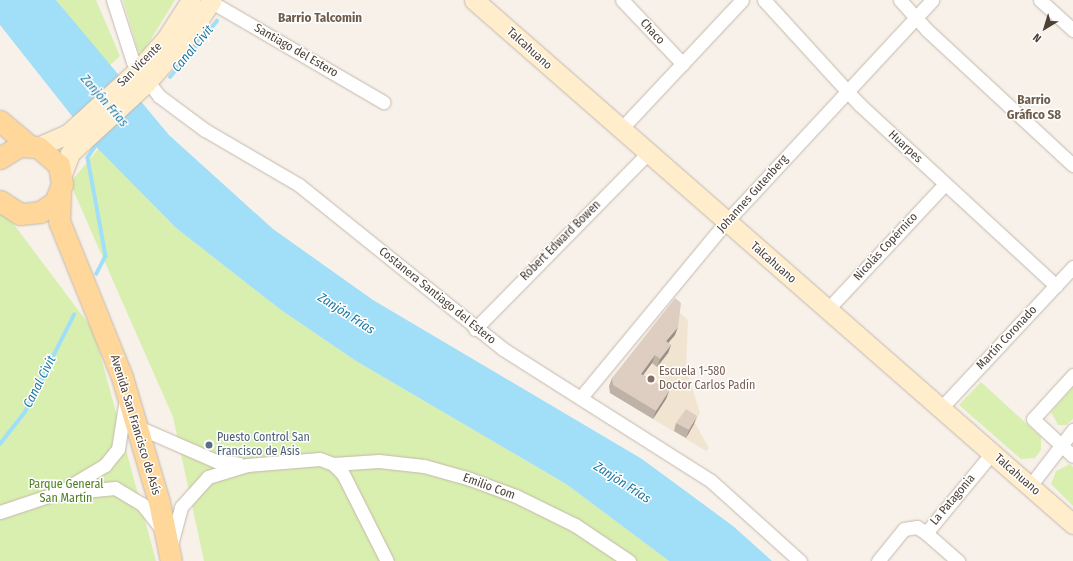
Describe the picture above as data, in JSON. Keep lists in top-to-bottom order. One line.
{"streets":{"main road":["Avenida San Francisco de Asís"],"street":["Chaco","Talcahuano","Santiago del Estero","San Vicente","Huarpes","Johannes Gutenberg","Robert Edward Bowen","Nicolás Copérnico","Costanera Santiago del Estero","Martín Coronado","Emilio Com","La Patagonia"]},"crossings":[["Talcahuano","Johannes Gutenberg"],["Talcahuano","Robert Edward Bowen"],["Talcahuano","Nicolás Copérnico"],["Talcahuano","Martín Coronado"],["Talcahuano","La Patagonia"],["Santiago del Estero","San Vicente"],["San Vicente","Costanera Santiago del Estero"],["San Vicente","Avenida San Francisco de Asís"],["Huarpes","Johannes Gutenberg"],["Huarpes","Nicolás Copérnico"],["Huarpes","Martín Coronado"],["Johannes Gutenberg","Costanera Santiago del Estero"],["Robert Edward Bowen","Costanera Santiago del Estero"]],"districts":["Barrio Talcomin","Barrio Gráfico S8"],"water":["Canal Civit","Zanjón Frías"],"parks":["Parque General San Martín"],"places":["Escuela 1-580 Doctor Carlos Padín","Puesto Control San Francisco de Asis"],"north":"bottom left"}
